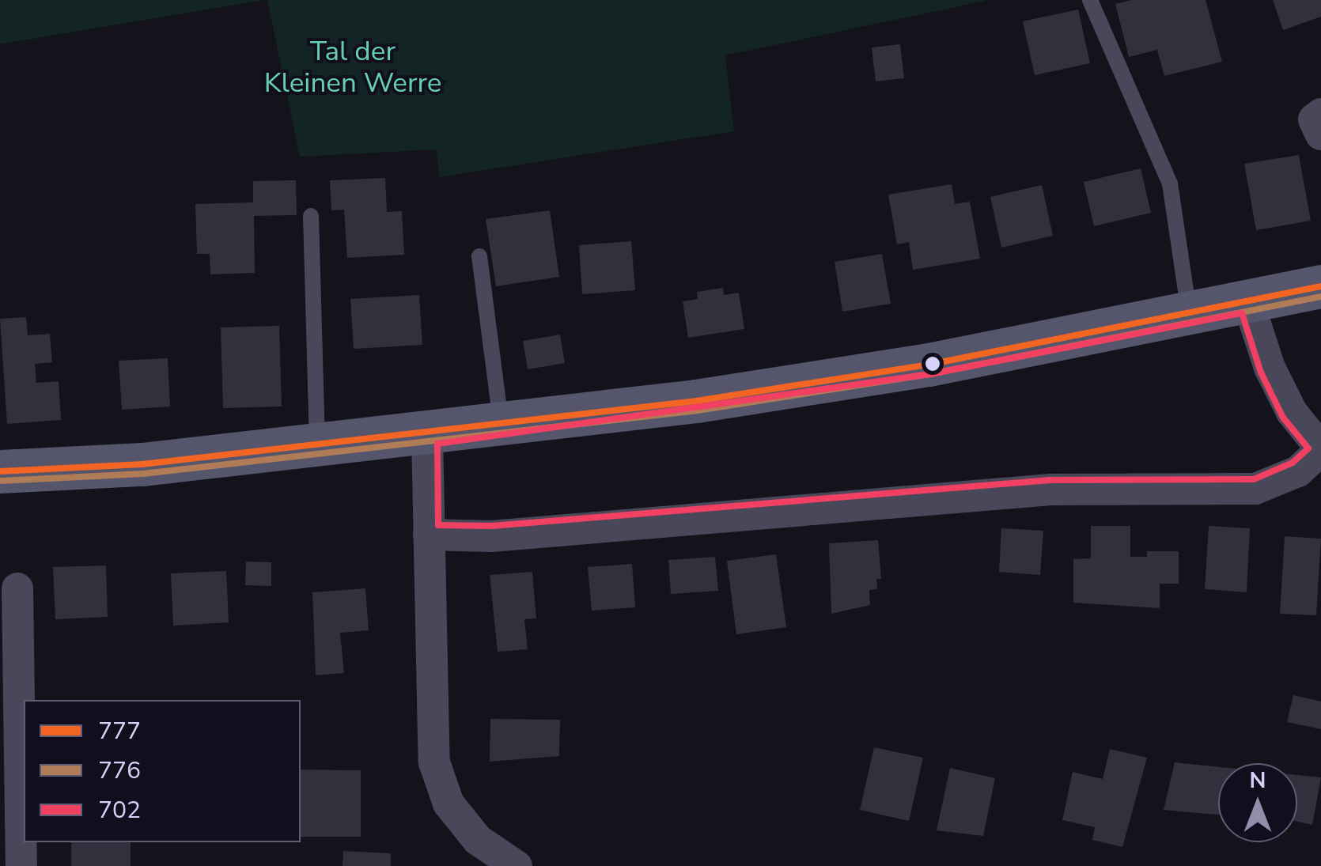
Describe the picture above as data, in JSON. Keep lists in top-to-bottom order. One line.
{"parks":["Tal der Kleinen Werre"],"lines":["transit line 777","transit line 776","transit line 702"],"legend":["777","776","702"],"north":"top"}
